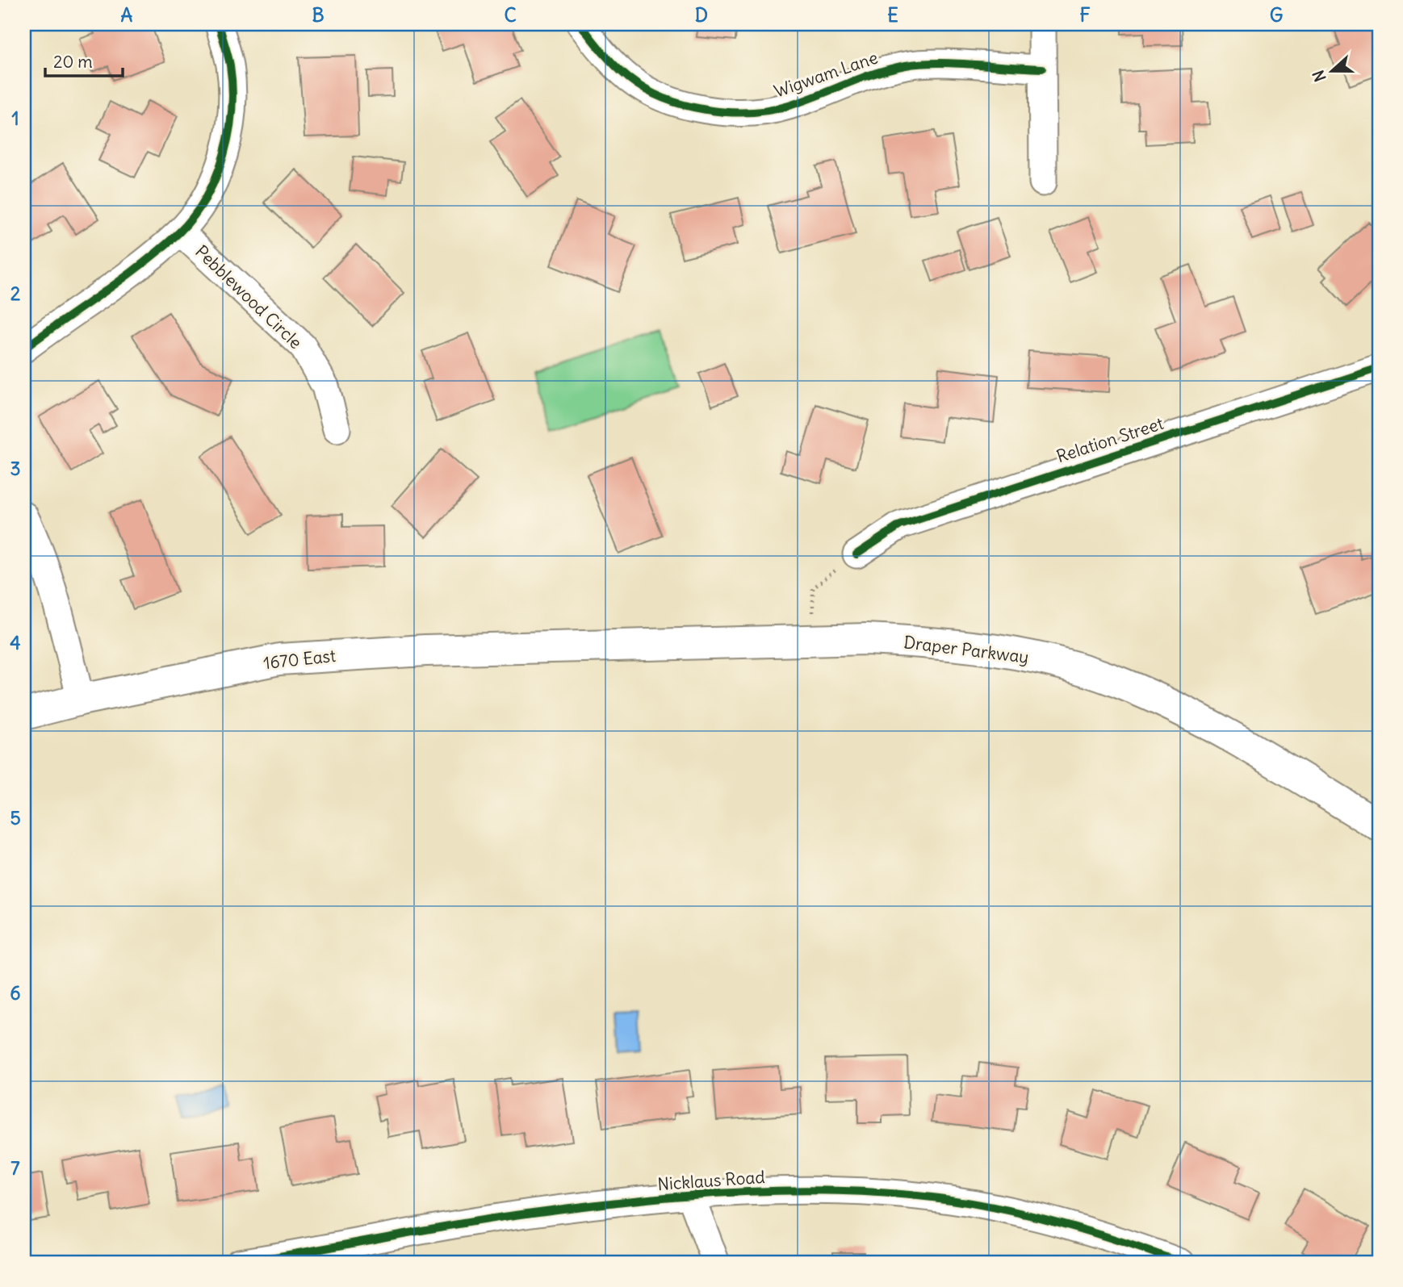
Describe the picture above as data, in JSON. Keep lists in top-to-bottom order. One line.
{"streets":{"main road":["Draper Parkway","1670 East"],"street":["Wigwam Lane","Pebblewood Circle","Relation Street","Nicklaus Road"]},"crossings":[["Draper Parkway","1670 East"]],"scale_bar":"20 m","north":"left","grid":{"columns":["A","B","C","D","E","F","G"],"rows":["1","2","3","4","5","6","7"]}}
